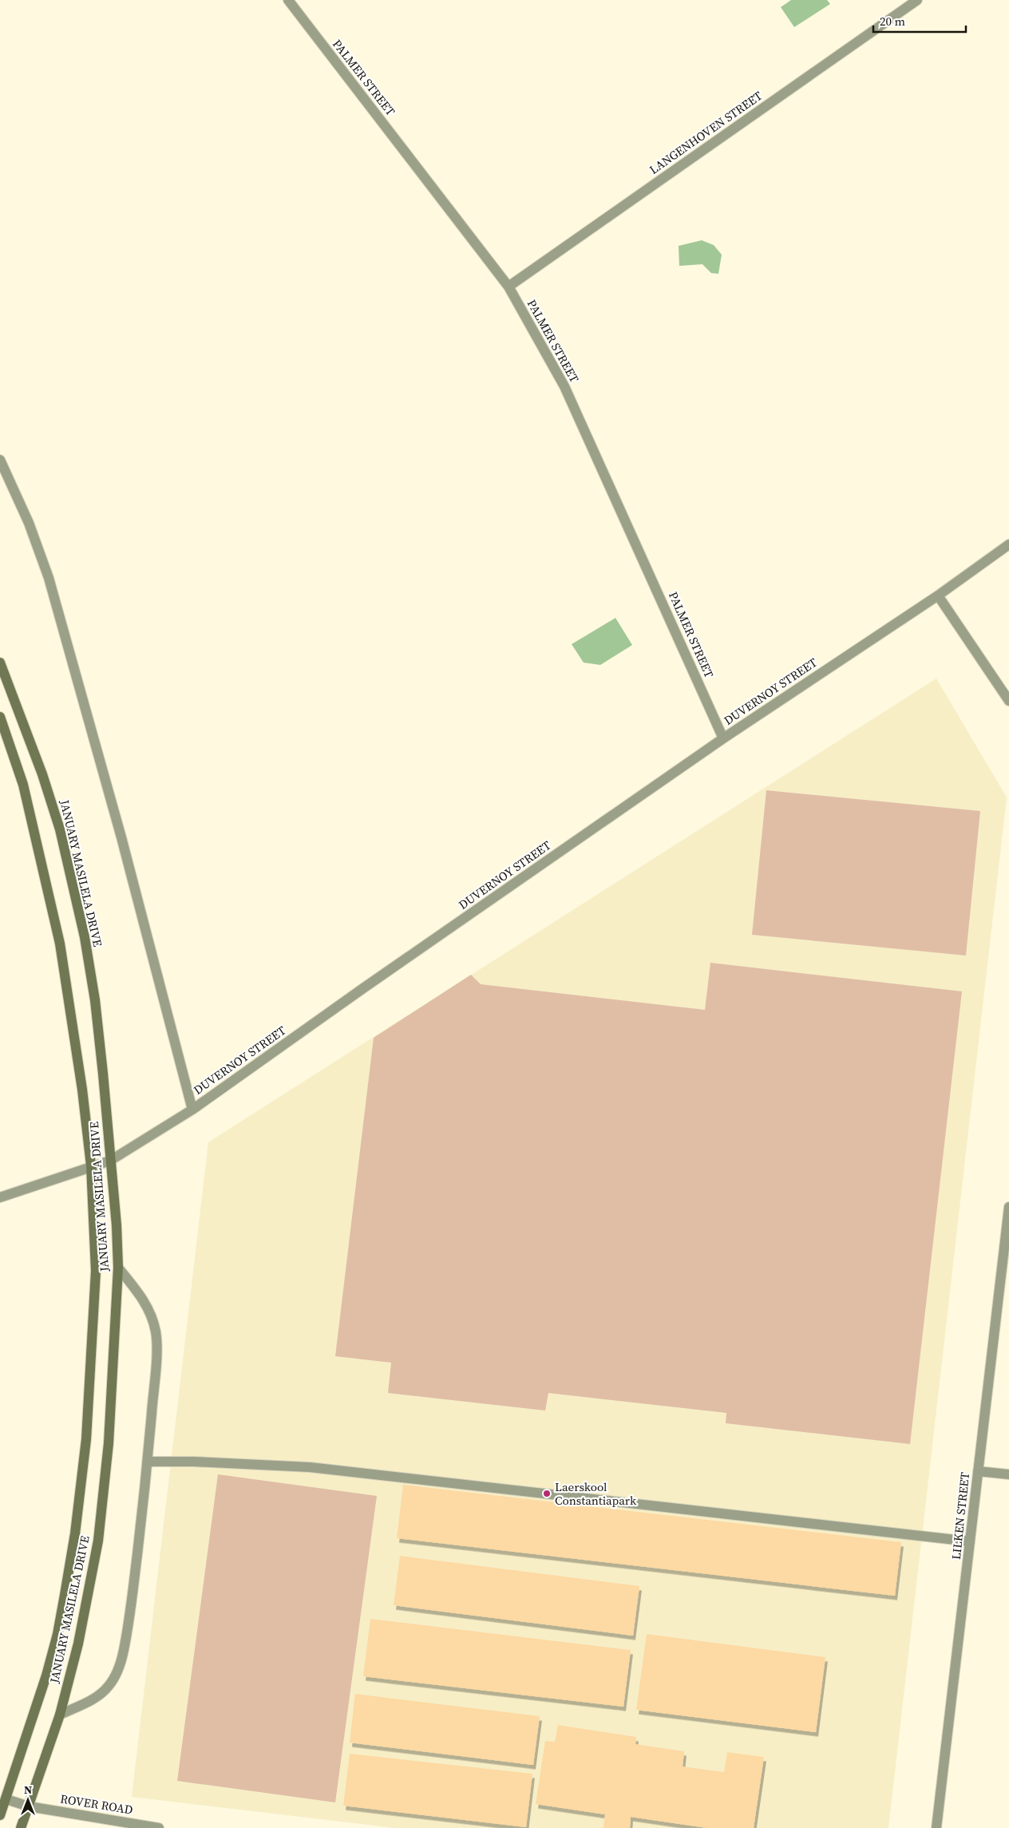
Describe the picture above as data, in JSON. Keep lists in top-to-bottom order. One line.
{"streets":{"main road":["JANUARY MASILELA DRIVE"],"street":["PALMER STREET","LANGENHOVEN STREET","DUVERNOY STREET","LILKEN STREET","ROVER ROAD"]},"crossings":[["PALMER STREET","LANGENHOVEN STREET"],["PALMER STREET","DUVERNOY STREET"],["DUVERNOY STREET","JANUARY MASILELA DRIVE"],["JANUARY MASILELA DRIVE","ROVER ROAD"]],"places":["Laerskool Constantiapark"],"scale_bar":"20 m","north":"top"}
